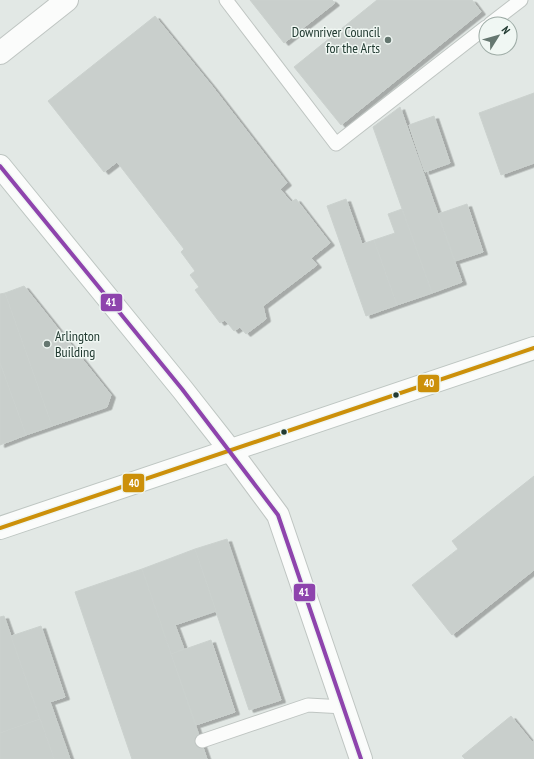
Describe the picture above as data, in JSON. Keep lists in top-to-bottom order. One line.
{"places":["Downriver Council for the Arts","Arlington Building"],"lines":["transit line 41","transit line 40"],"north":"top right"}
